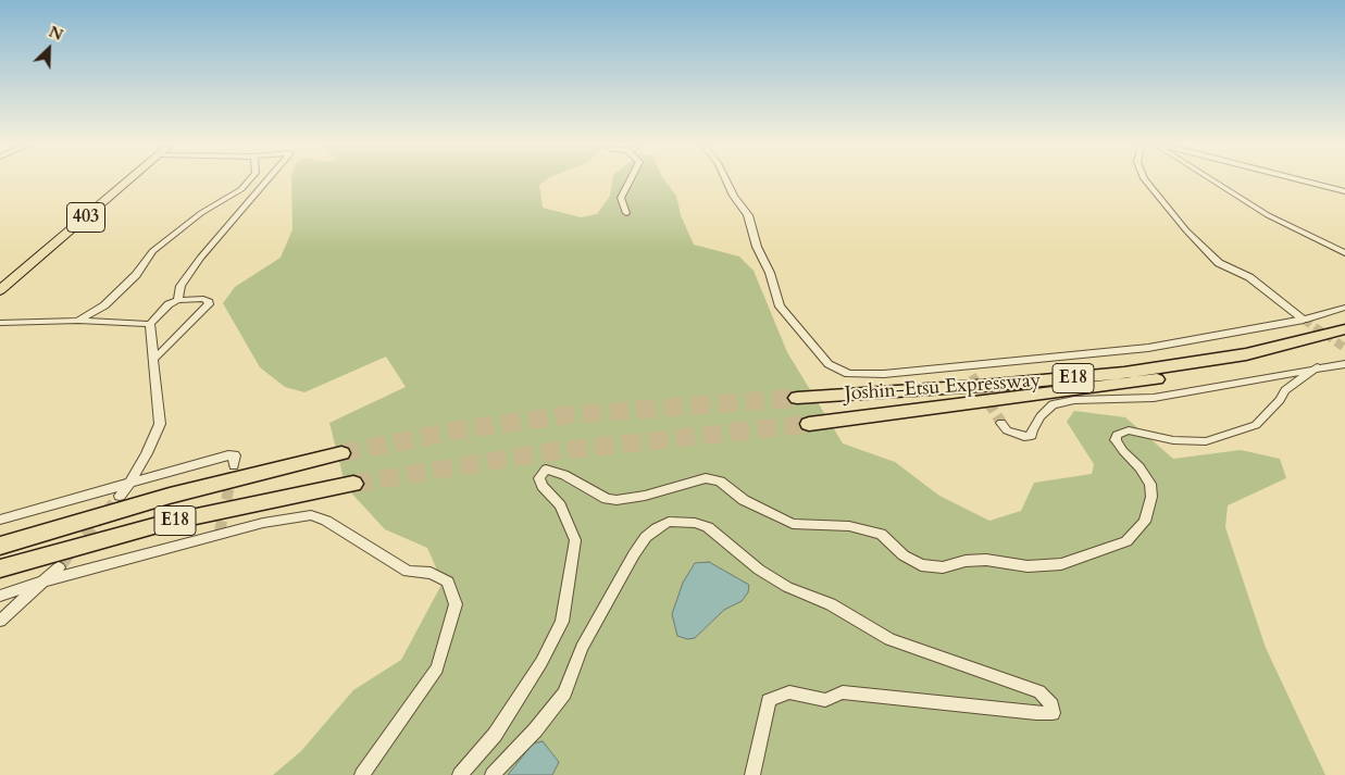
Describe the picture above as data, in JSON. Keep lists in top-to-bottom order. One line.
{"streets":{"highway":["403","E18","Joshin-Etsu Expressway"]},"north":"top right"}
